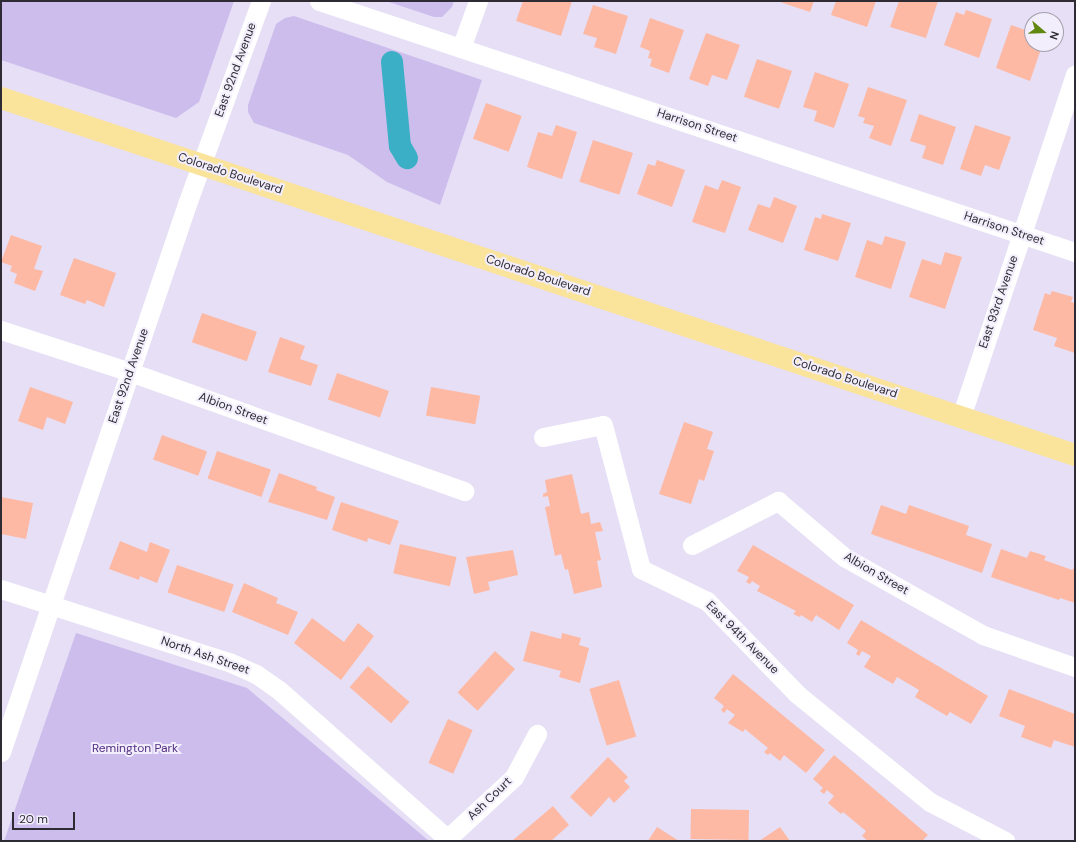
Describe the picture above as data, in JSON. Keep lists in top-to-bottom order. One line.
{"streets":{"main road":["Colorado Boulevard"],"street":["East 92nd Avenue","Harrison Street","East 93rd Avenue","Albion Street","East 94th Avenue","North Ash Street","Ash Court"]},"crossings":[["East 92nd Avenue","Colorado Boulevard"],["East 92nd Avenue","Albion Street"],["East 92nd Avenue","North Ash Street"],["Harrison Street","East 93rd Avenue"],["Colorado Boulevard","East 93rd Avenue"],["North Ash Street","Ash Court"]],"parks":["Remington Park"],"scale_bar":"20 m","north":"right"}
